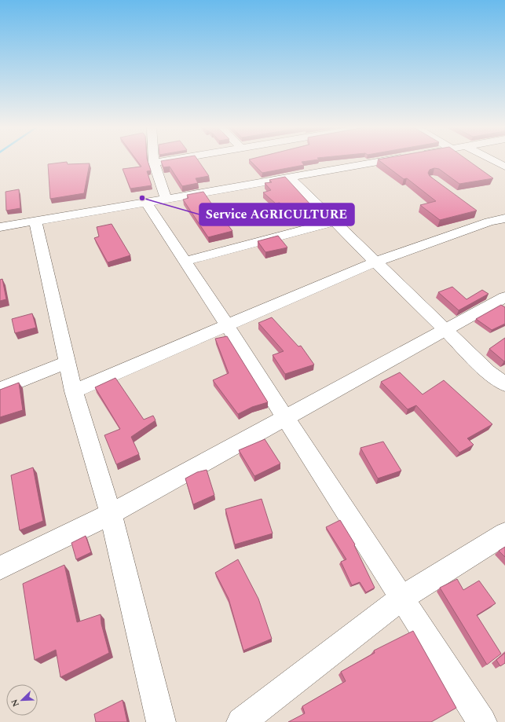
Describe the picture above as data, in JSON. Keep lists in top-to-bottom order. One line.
{"places":["Service AGRICULTURE"],"north":"bottom left"}
